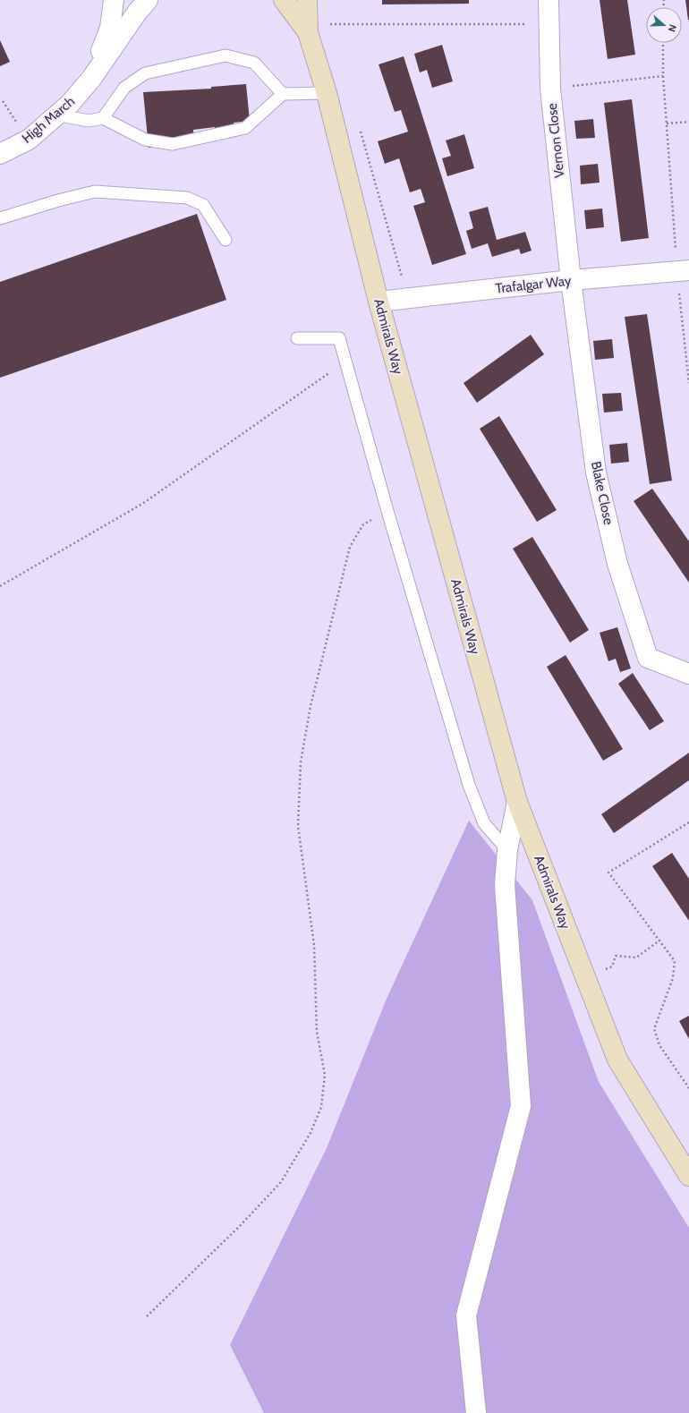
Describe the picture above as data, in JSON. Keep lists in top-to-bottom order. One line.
{"streets":{"street":["High March","Vernon Close","Trafalgar Way","Admirals Way","Blake Close"]},"crossings":[["Vernon Close","Trafalgar Way"],["Vernon Close","Blake Close"],["Trafalgar Way","Admirals Way"],["Trafalgar Way","Blake Close"]],"north":"right"}
